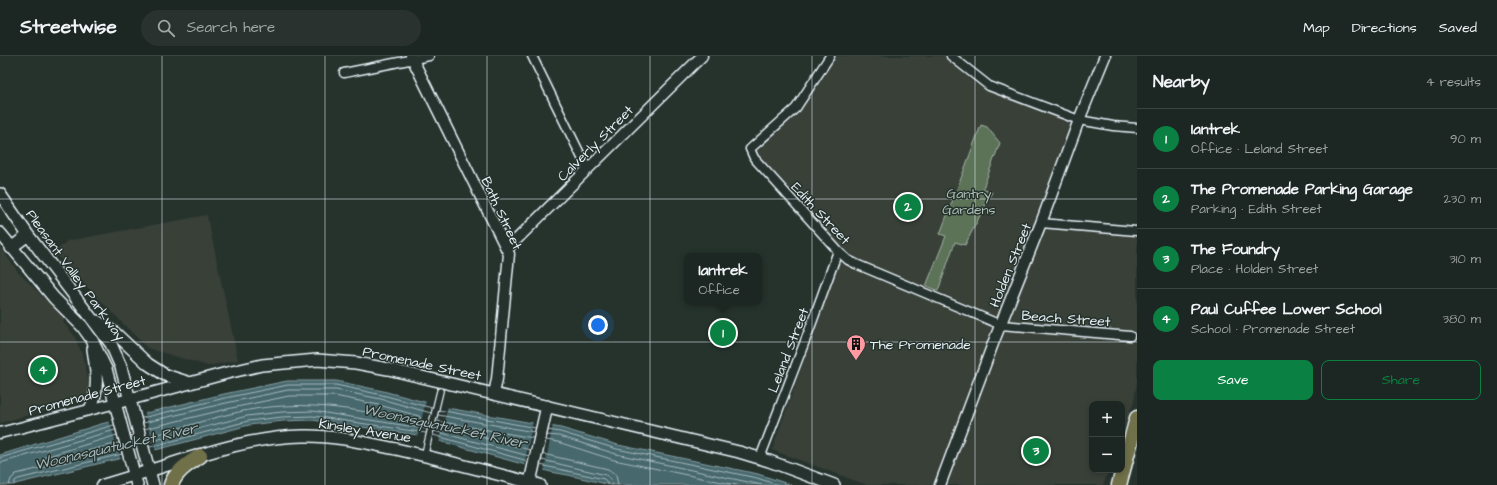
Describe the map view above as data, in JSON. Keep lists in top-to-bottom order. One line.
{"streets":{"main road":["Pleasant Valley Parkway","Promenade Street","Kinsley Avenue"],"street":["Calverly Street","Bath Street","Edith Street","Holden Street","Beach Street","Leland Street"]},"crossings":[["Calverly Street","Bath Street"],["Bath Street","Promenade Street"],["Edith Street","Holden Street"],["Edith Street","Beach Street"],["Edith Street","Leland Street"],["Holden Street","Beach Street"],["Pleasant Valley Parkway","Promenade Street"],["Pleasant Valley Parkway","Kinsley Avenue"],["Leland Street","Promenade Street"]],"water":["Woonasquatucket River"],"parks":["Gantry Gardens"],"places":{"building":["The Promenade"]},"page":{"header":"Streetwise","search":"Search here","nav":["Map","Directions","Saved"],"heading":["Nearby","4 results"],"list":[{"mark":"1","name":"Iantrek","note":"Office · Leland Street","value":"90 m"},{"mark":"2","name":"The Promenade Parking Garage","note":"Parking · Edith Street","value":"230 m"},{"mark":"3","name":"The Foundry","note":"Place · Holden Street","value":"310 m"},{"mark":"4","name":"Paul Cuffee Lower School","note":"School · Promenade Street","value":"380 m"}],"pins":["2","1","4","3"],"popup":["Iantrek","Office"],"buttons":["Save","Share"],"map_buttons":["+","−"]}}
